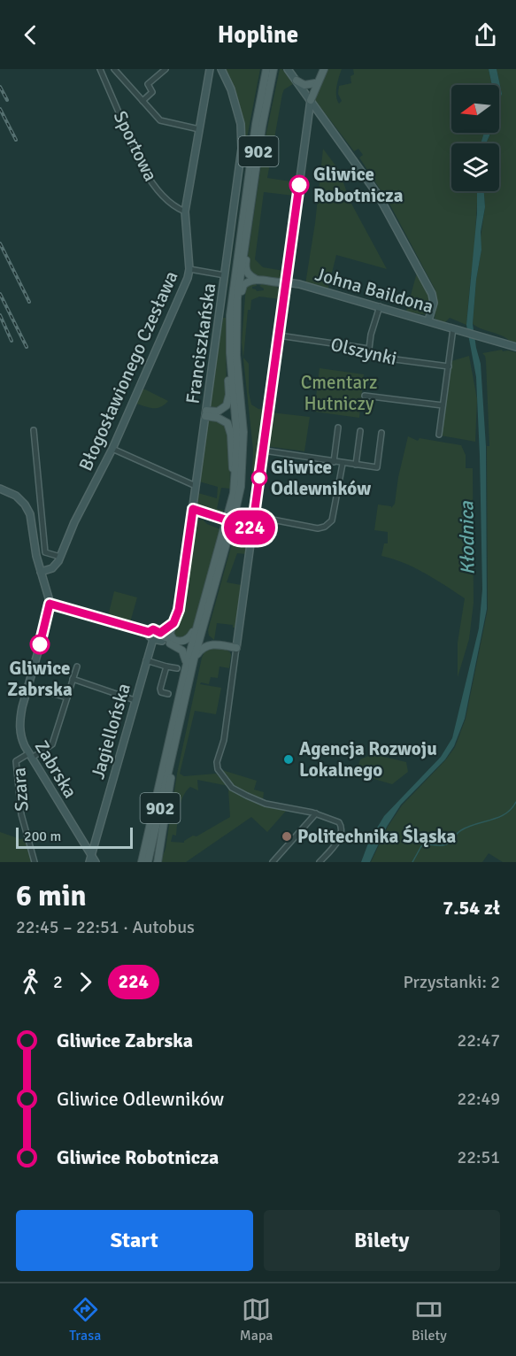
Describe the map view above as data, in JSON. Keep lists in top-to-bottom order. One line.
{"streets":{"main road":["902"],"street":["Sportowa","Johna Baildona","Franciszkańska","Olszynki","Błogosławionego Czesława","Jagiellońska","Zabrska","Szara"]},"crossings":[["Sportowa","Błogosławionego Czesława"],["Błogosławionego Czesława","Zabrska"],["Jagiellońska","Zabrska"],["Zabrska","Szara"]],"water":["Kłodnica"],"parks":["Cmentarz Hutniczy"],"places":["Gliwice Robotnicza","Gliwice Odlewników","Gliwice Zabrska","Agencja Rozwoju Lokalnego","Politechnika Śląska"],"lines":["bus line 224"],"scale_bar":"200 m","north":"left","page":{"header":"Hopline","on_map":"224","scale":"200 m","heading":["6 min","22:45 – 22:51 · Autobus","7.54 zł"],"legs":["2","224","Przystanki: 2"],"list":[{"name":"Gliwice Zabrska","value":"22:47"},{"name":"Gliwice Odlewników","value":"22:49"},{"name":"Gliwice Robotnicza","value":"22:51"}],"buttons":["Start","Bilety"],"tabs":["Trasa","Mapa","Bilety"]}}
